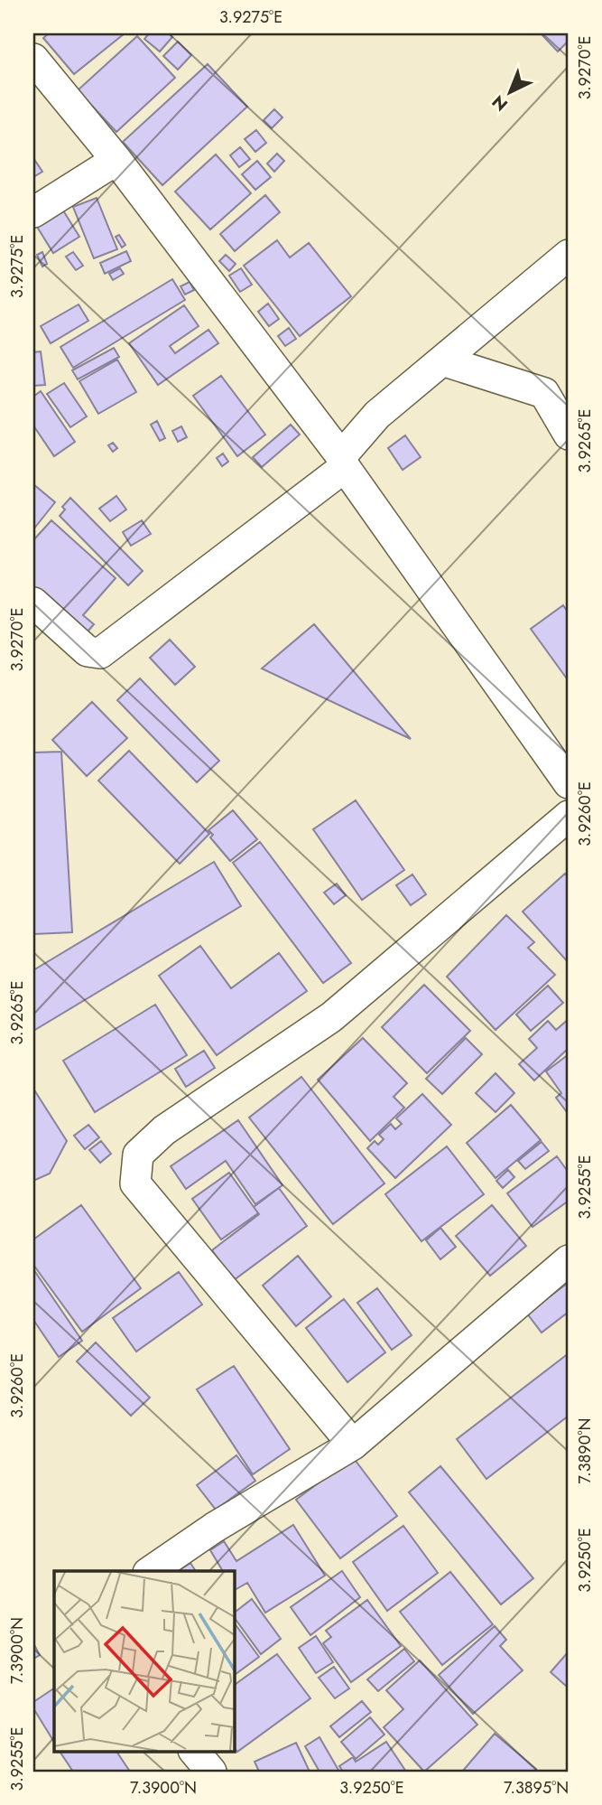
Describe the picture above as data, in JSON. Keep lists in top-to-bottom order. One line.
{"north":"bottom left","coordinates":["3.9275°E","3.9270°E","3.9265°E","3.9260°E","3.9255°E","7.3890°N","3.9250°E","7.3900°N","7.3895°N"]}
